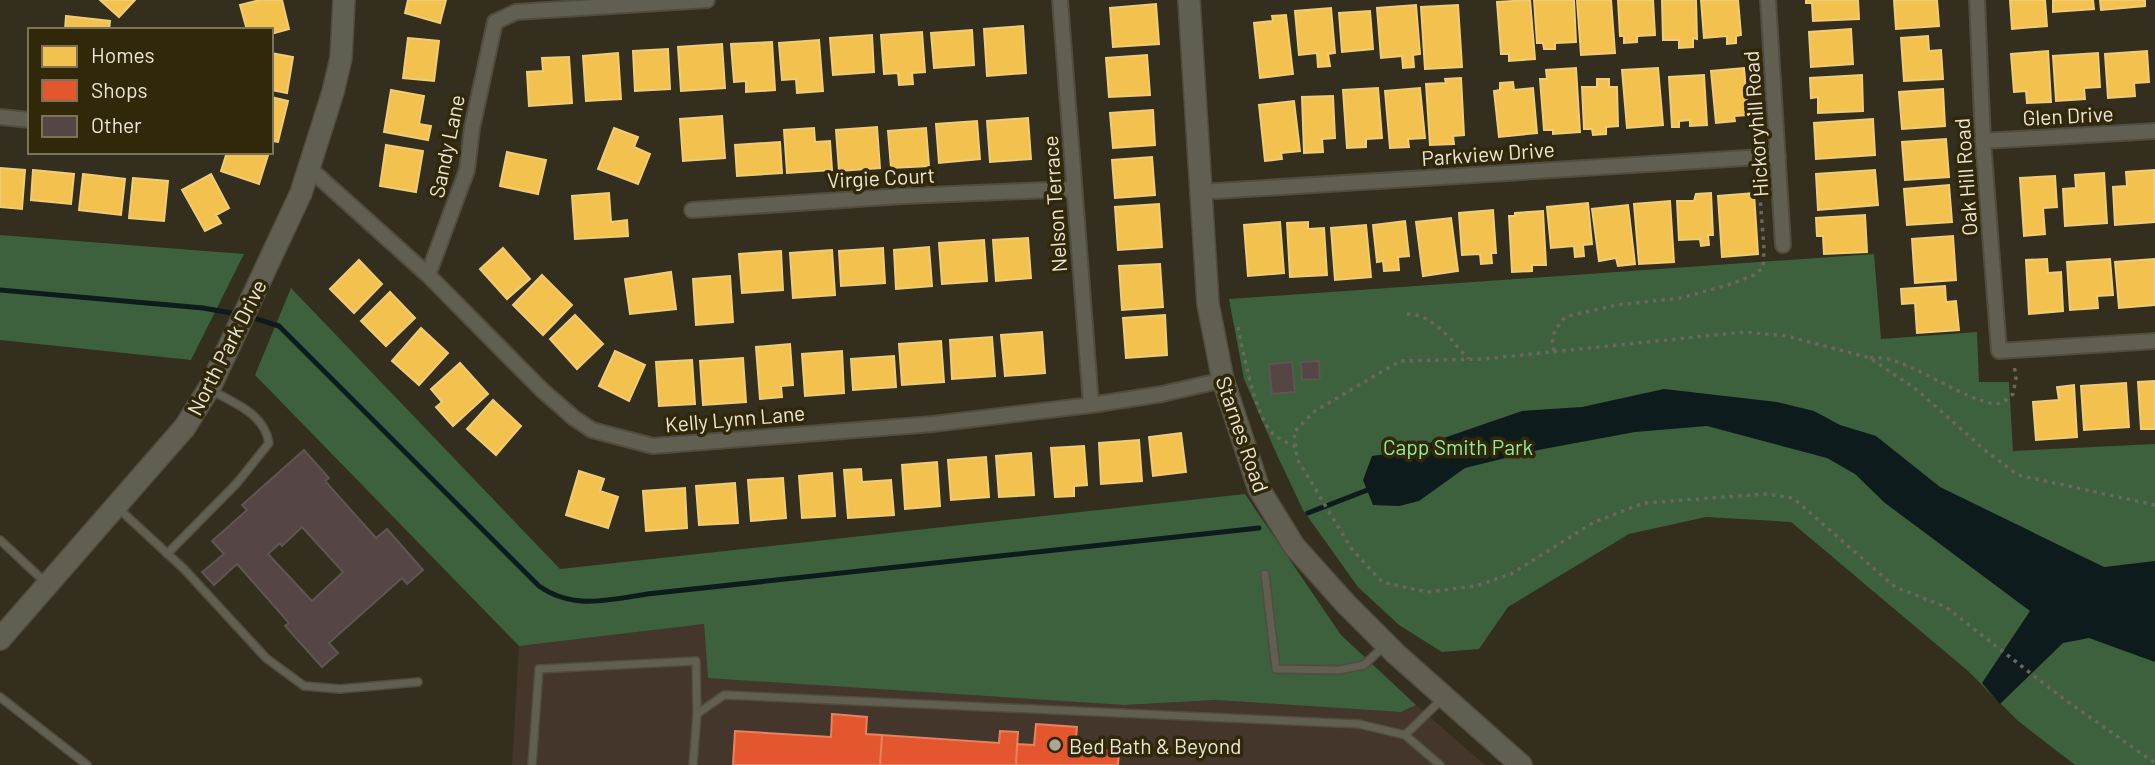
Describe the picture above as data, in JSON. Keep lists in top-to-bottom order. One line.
{"streets":{"main road":["North Park Drive","Starnes Road"],"street":["Glen Drive","Hickoryhill Road","Sandy Lane","Parkview Drive","Virgie Court","Oak Hill Road","Nelson Terrace","Kelly Lynn Lane"]},"crossings":[["Glen Drive","Oak Hill Road"],["Hickoryhill Road","Parkview Drive"],["Sandy Lane","Kelly Lynn Lane"],["Parkview Drive","Starnes Road"],["Virgie Court","Nelson Terrace"],["Nelson Terrace","Kelly Lynn Lane"],["North Park Drive","Kelly Lynn Lane"],["Kelly Lynn Lane","Starnes Road"]],"parks":["Capp Smith Park"],"places":["Bed Bath & Beyond"],"legend":["Homes","Shops","Other"]}
